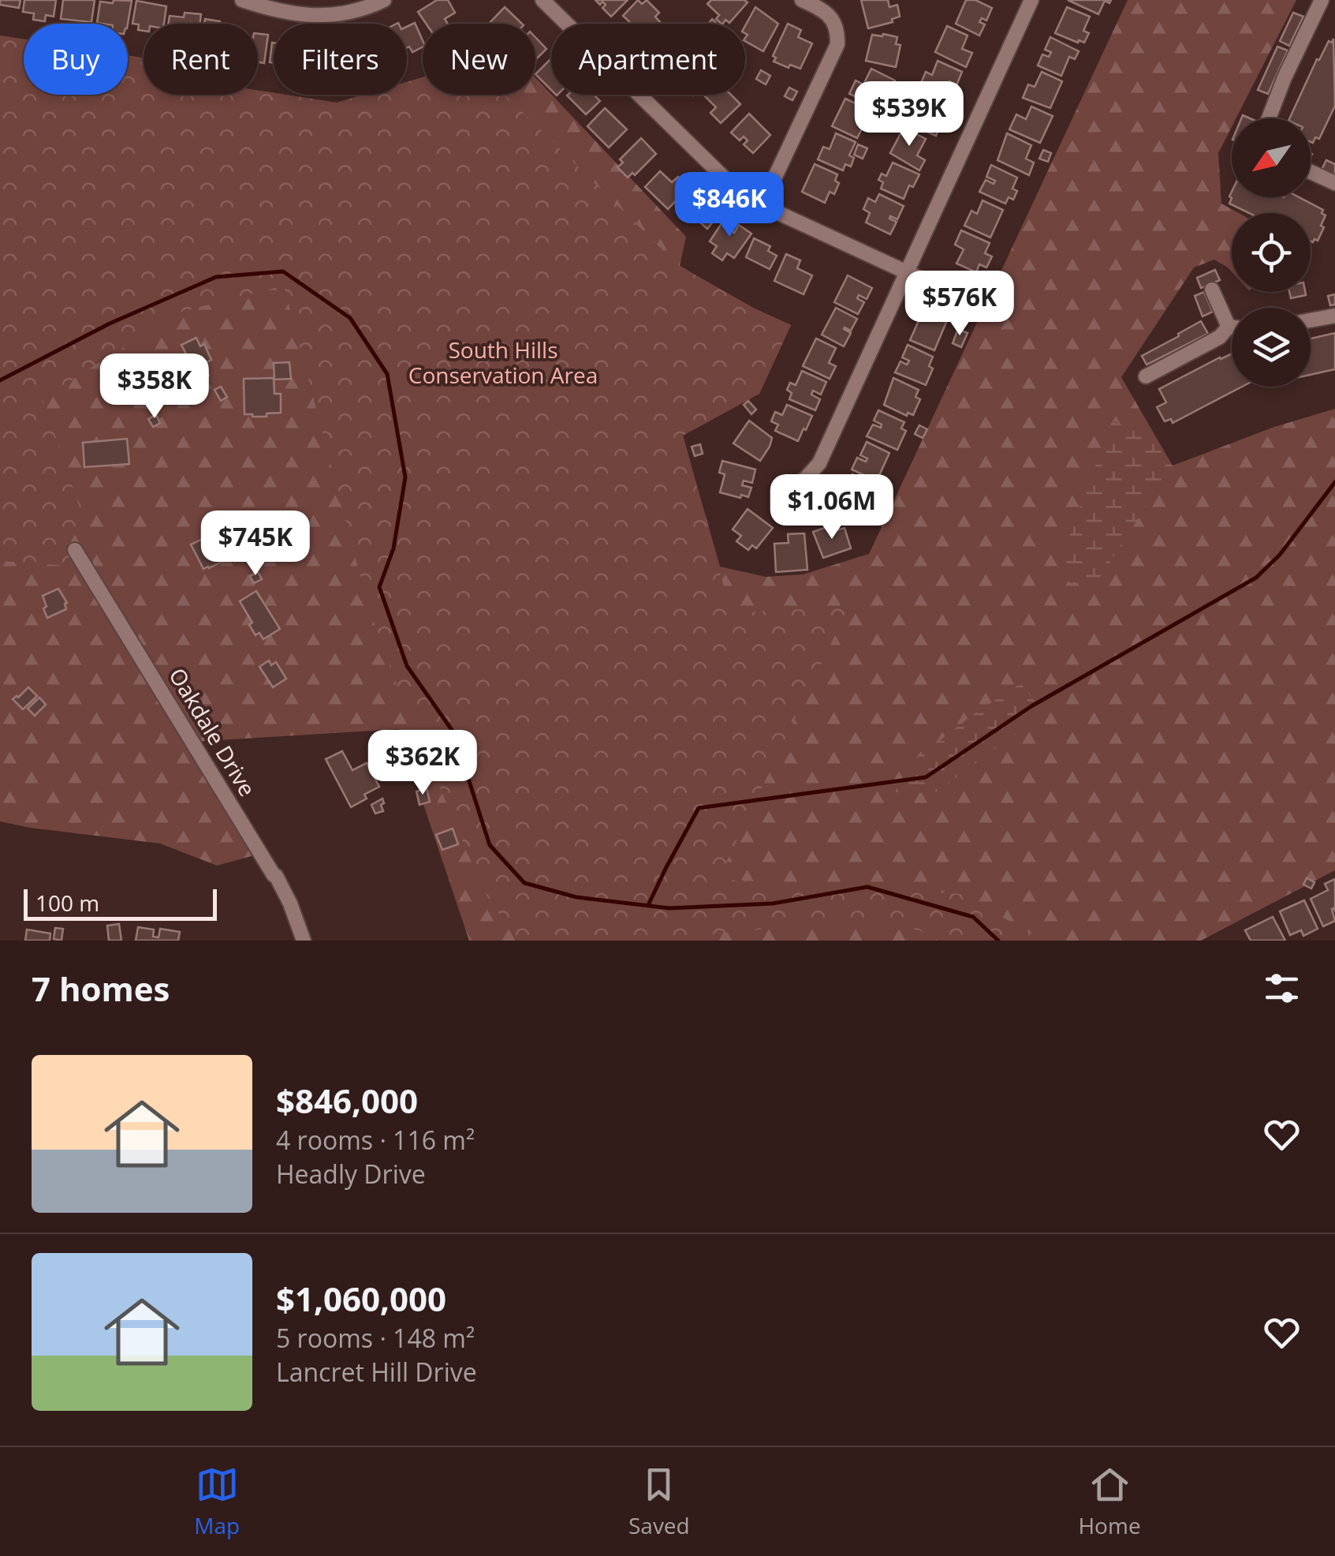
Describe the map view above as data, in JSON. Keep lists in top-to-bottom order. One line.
{"streets":{"street":["Oakdale Drive"]},"parks":["South Hills Conservation Area"],"scale_bar":"100 m","north":"bottom left","page":{"chip":["Buy","Rent","Filters","New","Apartment"],"price":["$539K","$846K","$576K","$358K","$1.06M","$745K","$362K"],"scale":"100 m","heading":"7 homes","list":[{"name":"$846,000","note":"4 rooms · 116 m² · Headly Drive"},{"name":"$1,060,000","note":"5 rooms · 148 m² · Lancret Hill Drive"}],"tabs":["Map","Saved","Home"]}}
